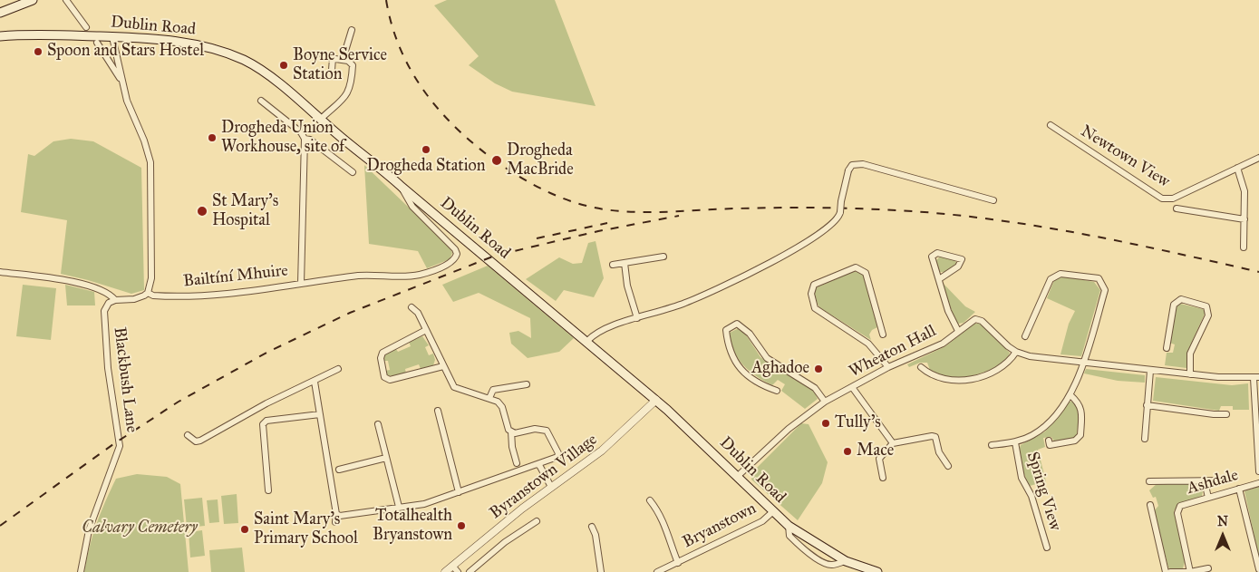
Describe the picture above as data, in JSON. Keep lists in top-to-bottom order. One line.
{"streets":{"main road":["Dublin Road"],"street":["Newtown View","Bailtíní Mhuire","Wheaton Hall","Blackbush Lane","Byranstown Village","Ashdale","Spring View","Bryanstown"]},"crossings":[["Dublin Road","Bailtíní Mhuire"],["Dublin Road","Wheaton Hall"],["Dublin Road","Byranstown Village"],["Dublin Road","Bryanstown"],["Wheaton Hall","Spring View"]],"parks":["Calvary Cemetery"],"places":["Spoon and Stars Hostel","Boyne Service Station","Drogheda Union Workhouse, site of","Drogheda Station","Drogheda MacBride","St Mary's Hospital","Aghadoe","Tully's","Mace","Totalhealth Bryanstown","Saint Mary's Primary School"],"north":"top"}
